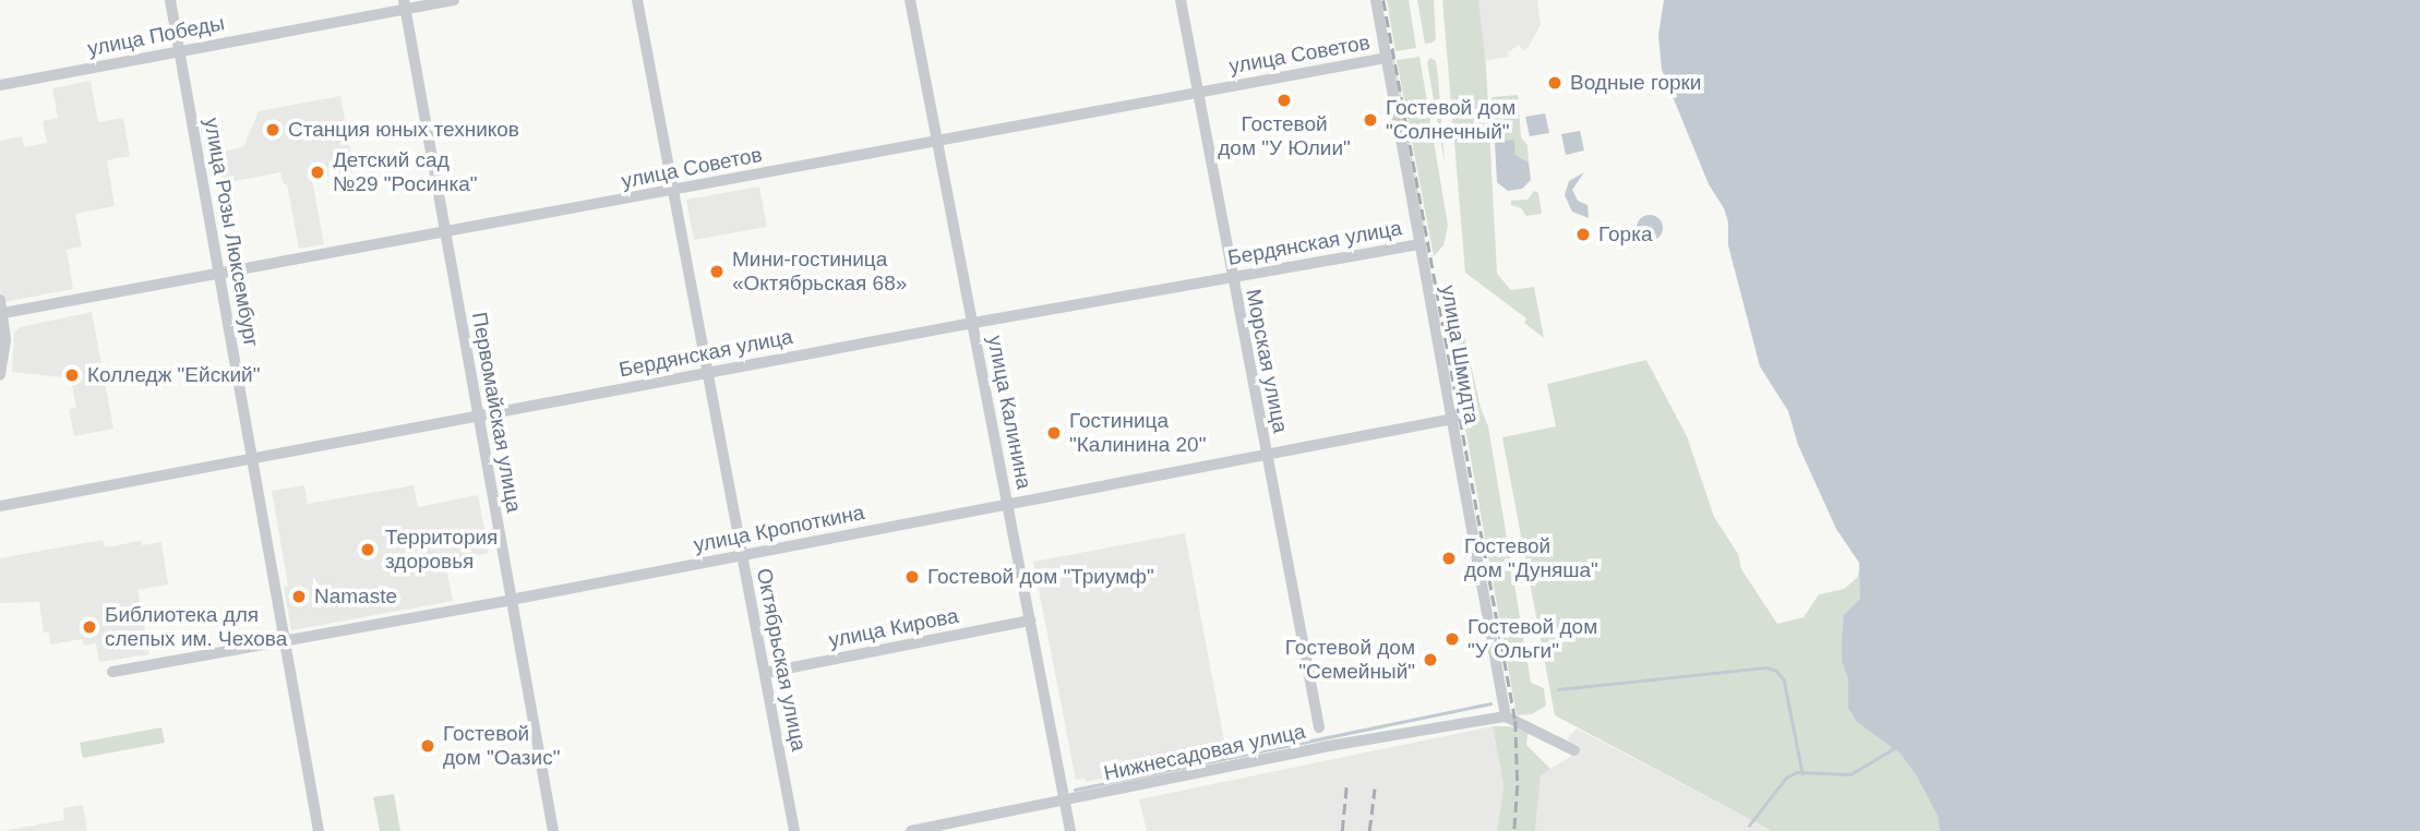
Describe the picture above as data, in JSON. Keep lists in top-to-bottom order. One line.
{"streets":{"street":["улица Победы","улица Советов","улица Розы Люксембург","Бердянская улица","улица Шмидта","Морская улица","Первомайская улица","улица Калинина","улица Кропоткина","улица Кирова","Октябрьская улица","Нижнесадовая улица"]},"crossings":[["улица Победы","улица Розы Люксембург"],["улица Победы","Первомайская улица"],["улица Советов","улица Розы Люксембург"],["улица Советов","улица Шмидта"],["улица Советов","Морская улица"],["улица Советов","Первомайская улица"],["улица Советов","улица Калинина"],["улица Советов","Октябрьская улица"],["улица Розы Люксембург","Бердянская улица"],["улица Розы Люксембург","улица Кропоткина"],["Бердянская улица","улица Шмидта"],["Бердянская улица","Морская улица"],["Бердянская улица","Первомайская улица"],["Бердянская улица","улица Калинина"],["Бердянская улица","Октябрьская улица"],["улица Шмидта","улица Кропоткина"],["улица Шмидта","Нижнесадовая улица"],["Морская улица","улица Кропоткина"],["Первомайская улица","улица Кропоткина"],["улица Калинина","улица Кропоткина"],["улица Калинина","улица Кирова"],["улица Калинина","Нижнесадовая улица"],["улица Кропоткина","Октябрьская улица"],["улица Кирова","Октябрьская улица"]],"places":["Водные горки","Гостевой дом \"У Юлии\"","Гостевой дом \"Солнечный\"","Станция юных техников","Детский сад №29 \"Росинка\"","Горка","Мини-гостиница «Октябрьская 68»","Колледж \"Ейский\"","Гостиница \"Калинина 20\"","Территория здоровья","Гостевой дом \"Дуняша\"","Гостевой дом \"Триумф\"","Namaste","Библиотека для слепых им. Чехова","Гостевой дом \"У Ольги\"","Гостевой дом \"Семейный\"","Гостевой дом \"Оазис\""]}
